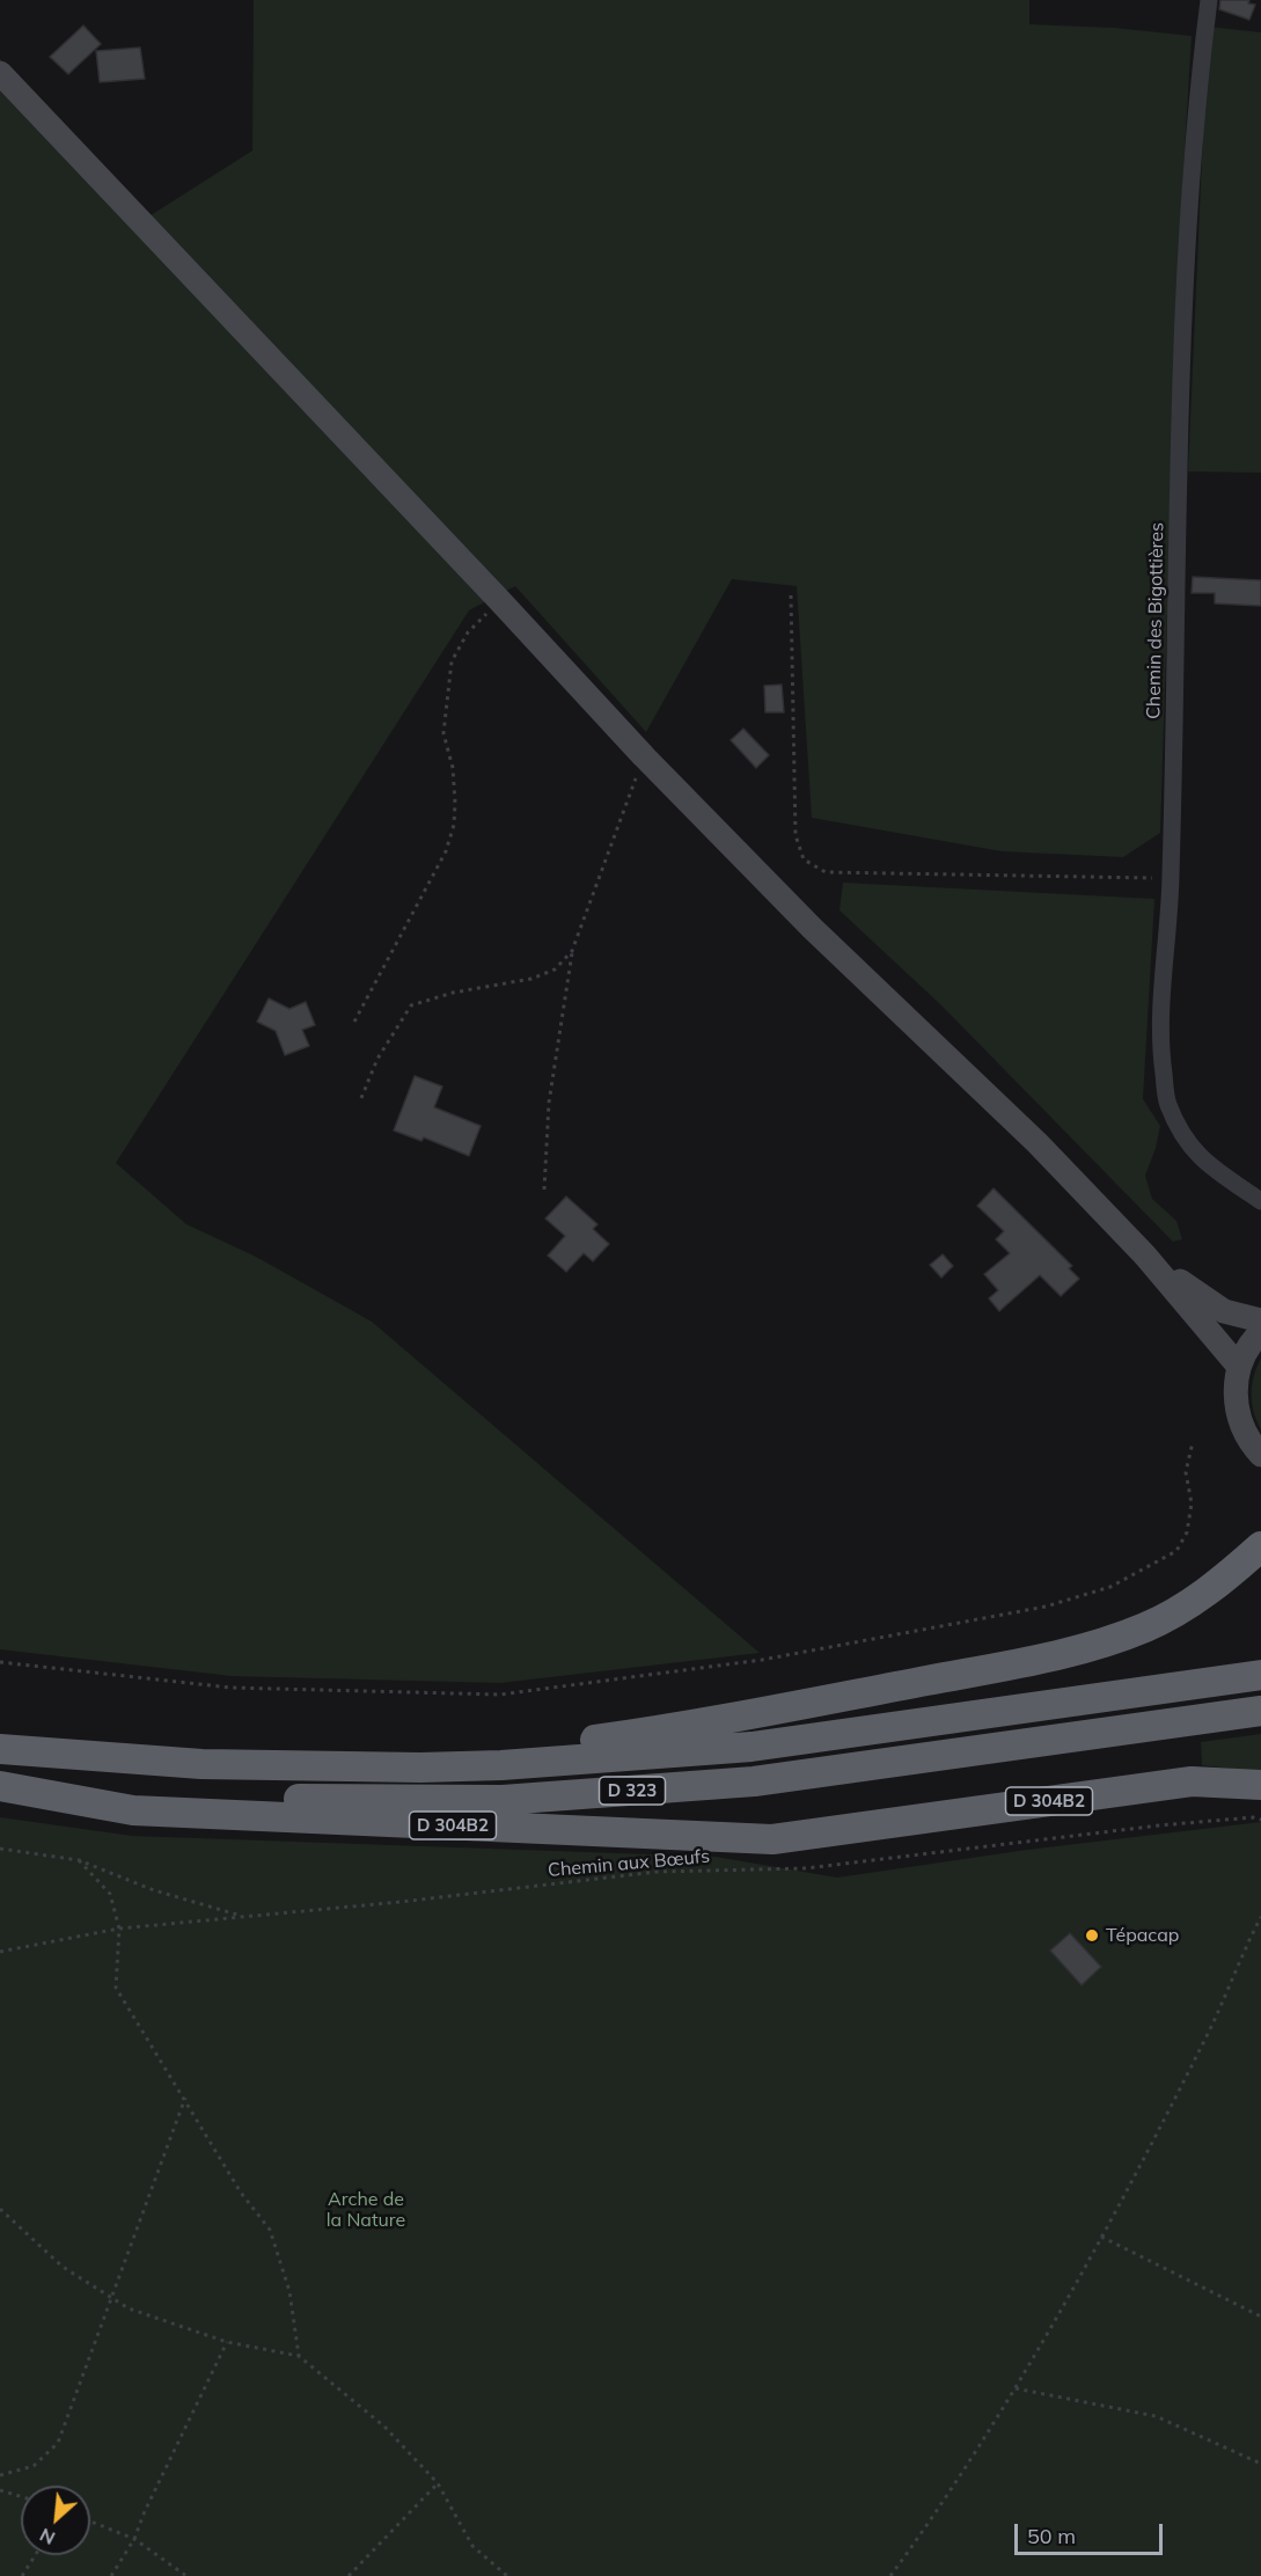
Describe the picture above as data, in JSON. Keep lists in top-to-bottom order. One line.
{"streets":{"highway":["D 323","D 304B2"],"street":["Chemin des Bigottières"],"path":["Chemin aux Bœufs"]},"parks":["Arche de la Nature"],"places":["Tépacap"],"scale_bar":"50 m","north":"bottom left"}
